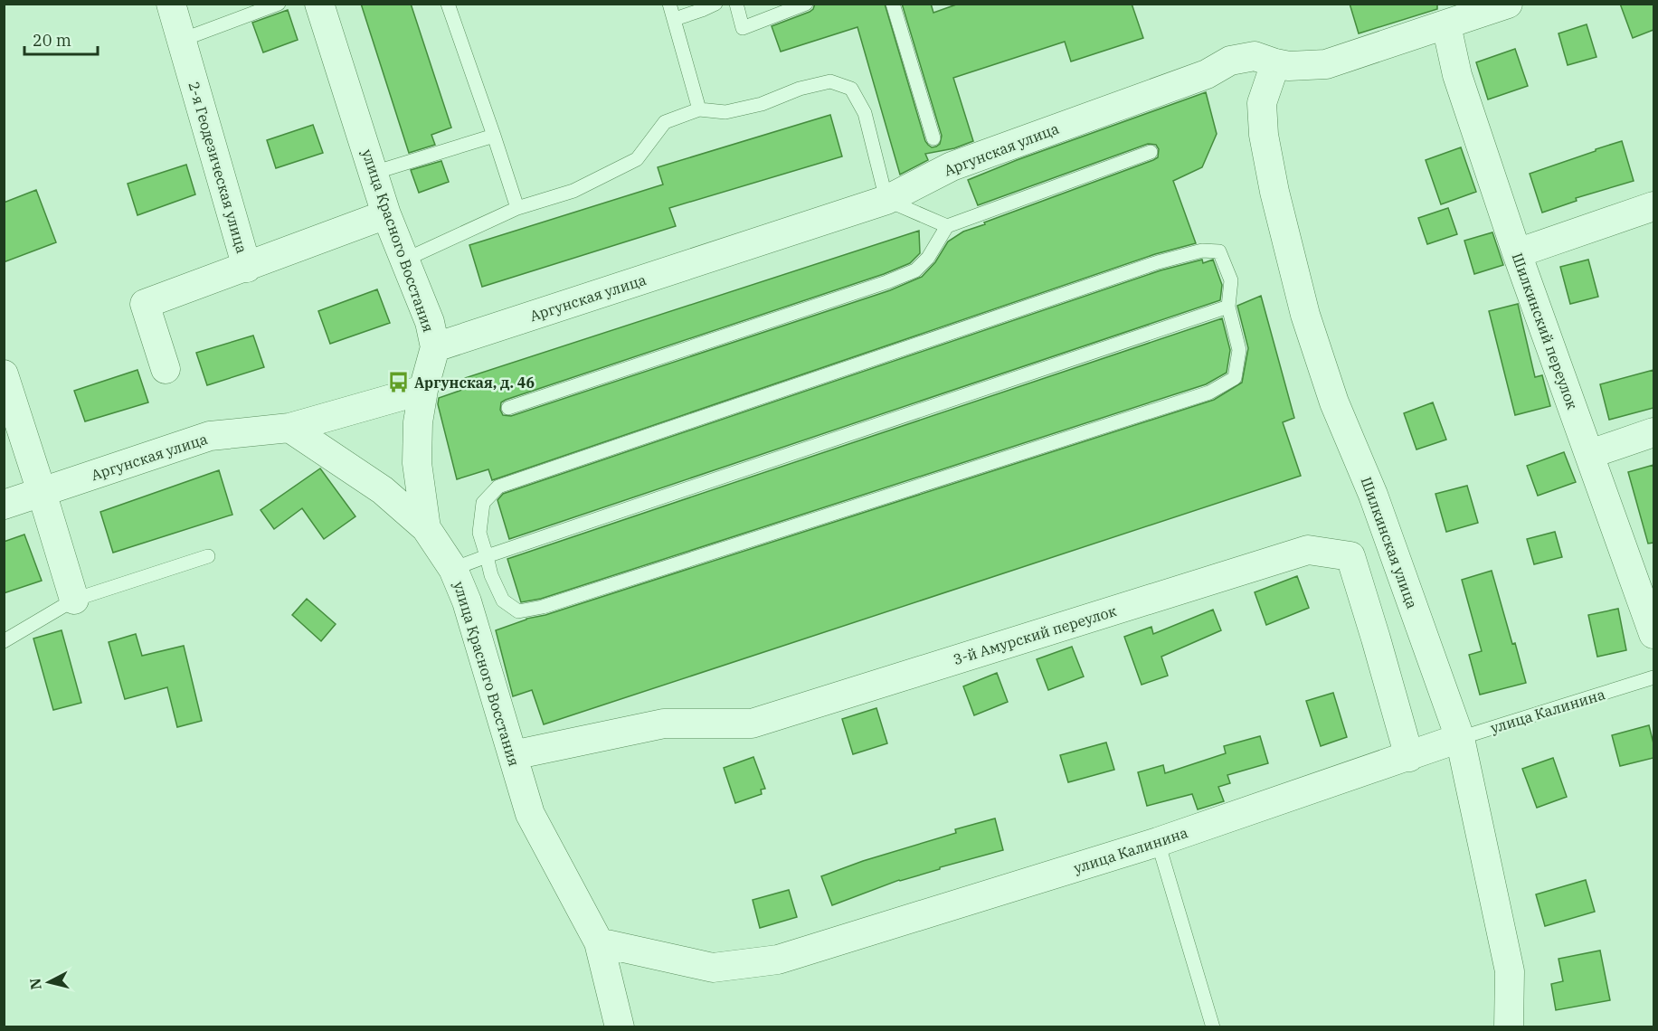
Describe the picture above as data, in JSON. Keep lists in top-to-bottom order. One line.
{"streets":{"street":["Аргунская улица","2-я Геодезическая улица","улица Красного Восстания","Шилкинский переулок","Шилкинская улица","3-й Амурский переулок","улица Калинина"]},"crossings":[["Аргунская улица","улица Красного Восстания"],["Аргунская улица","Шилкинский переулок"],["Аргунская улица","Шилкинская улица"],["улица Красного Восстания","3-й Амурский переулок"],["улица Красного Восстания","улица Калинина"],["Шилкинская улица","улица Калинина"],["3-й Амурский переулок","улица Калинина"]],"places":{"bus stop":["Аргунская, д. 46"]},"scale_bar":"20 m","north":"left"}
